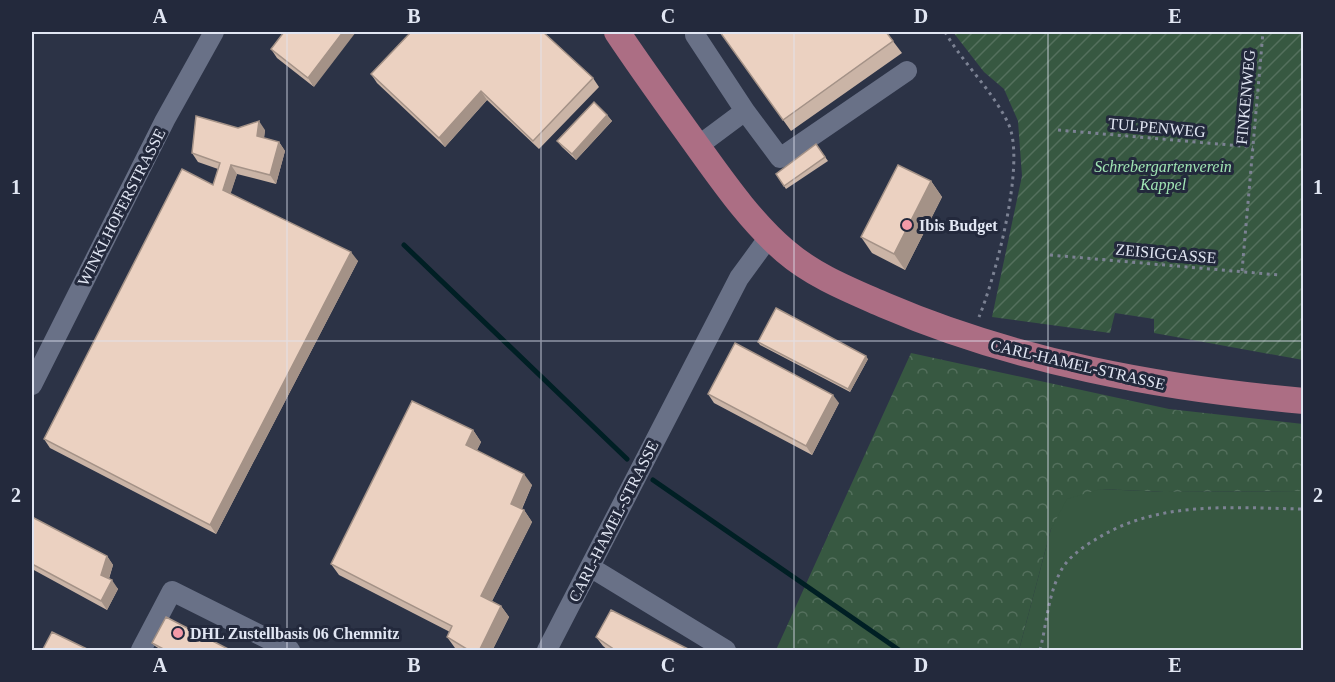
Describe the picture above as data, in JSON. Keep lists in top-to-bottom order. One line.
{"streets":{"main road":["CARL-HAMEL-STRASSE"],"street":["WINKLHOFERSTRASSE"],"path":["FINKENWEG","TULPENWEG","ZEISIGGASSE"]},"crossings":[["FINKENWEG","TULPENWEG"],["FINKENWEG","ZEISIGGASSE"]],"parks":["Schrebergartenverein Kappel"],"places":["Ibis Budget","DHL Zustellbasis 06 Chemnitz"],"grid":{"columns":["A","B","C","D","E"],"rows":["1","2"]}}
